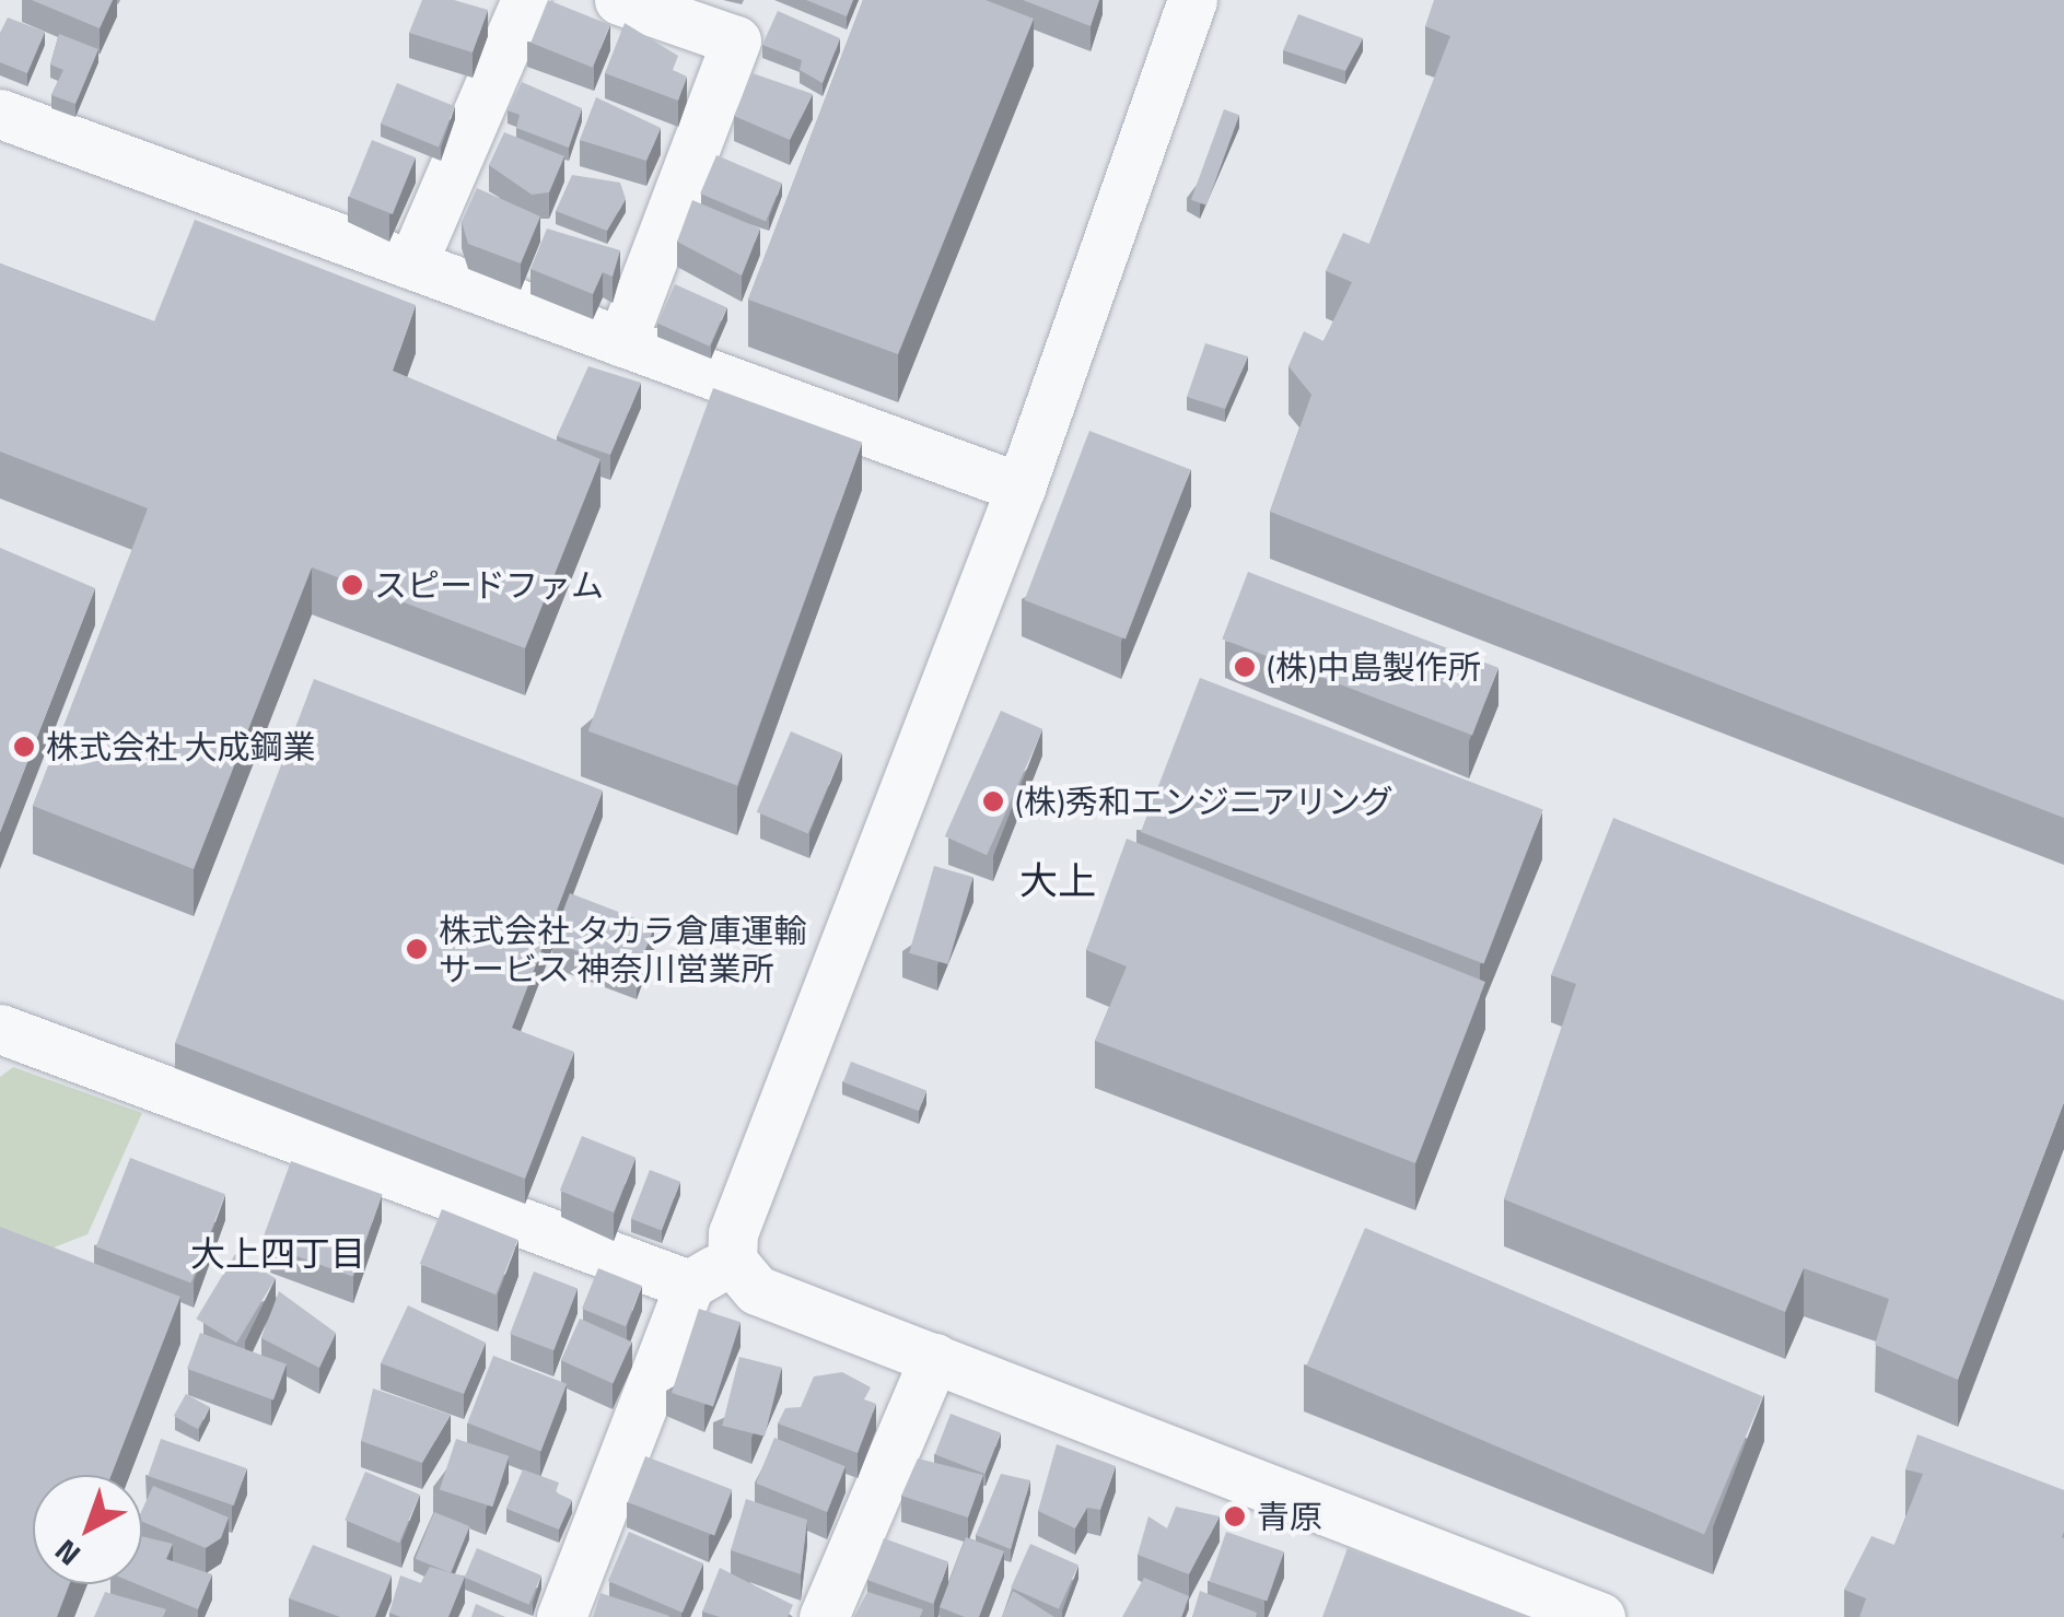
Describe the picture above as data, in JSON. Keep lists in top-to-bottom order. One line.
{"districts":["大上","大上四丁目"],"places":["スピードファム","(株)中島製作所","株式会社 大成鋼業","(株)秀和エンジニアリング","株式会社 タカラ倉庫運輸 サービス 神奈川営業所","青原"],"north":"bottom left"}
